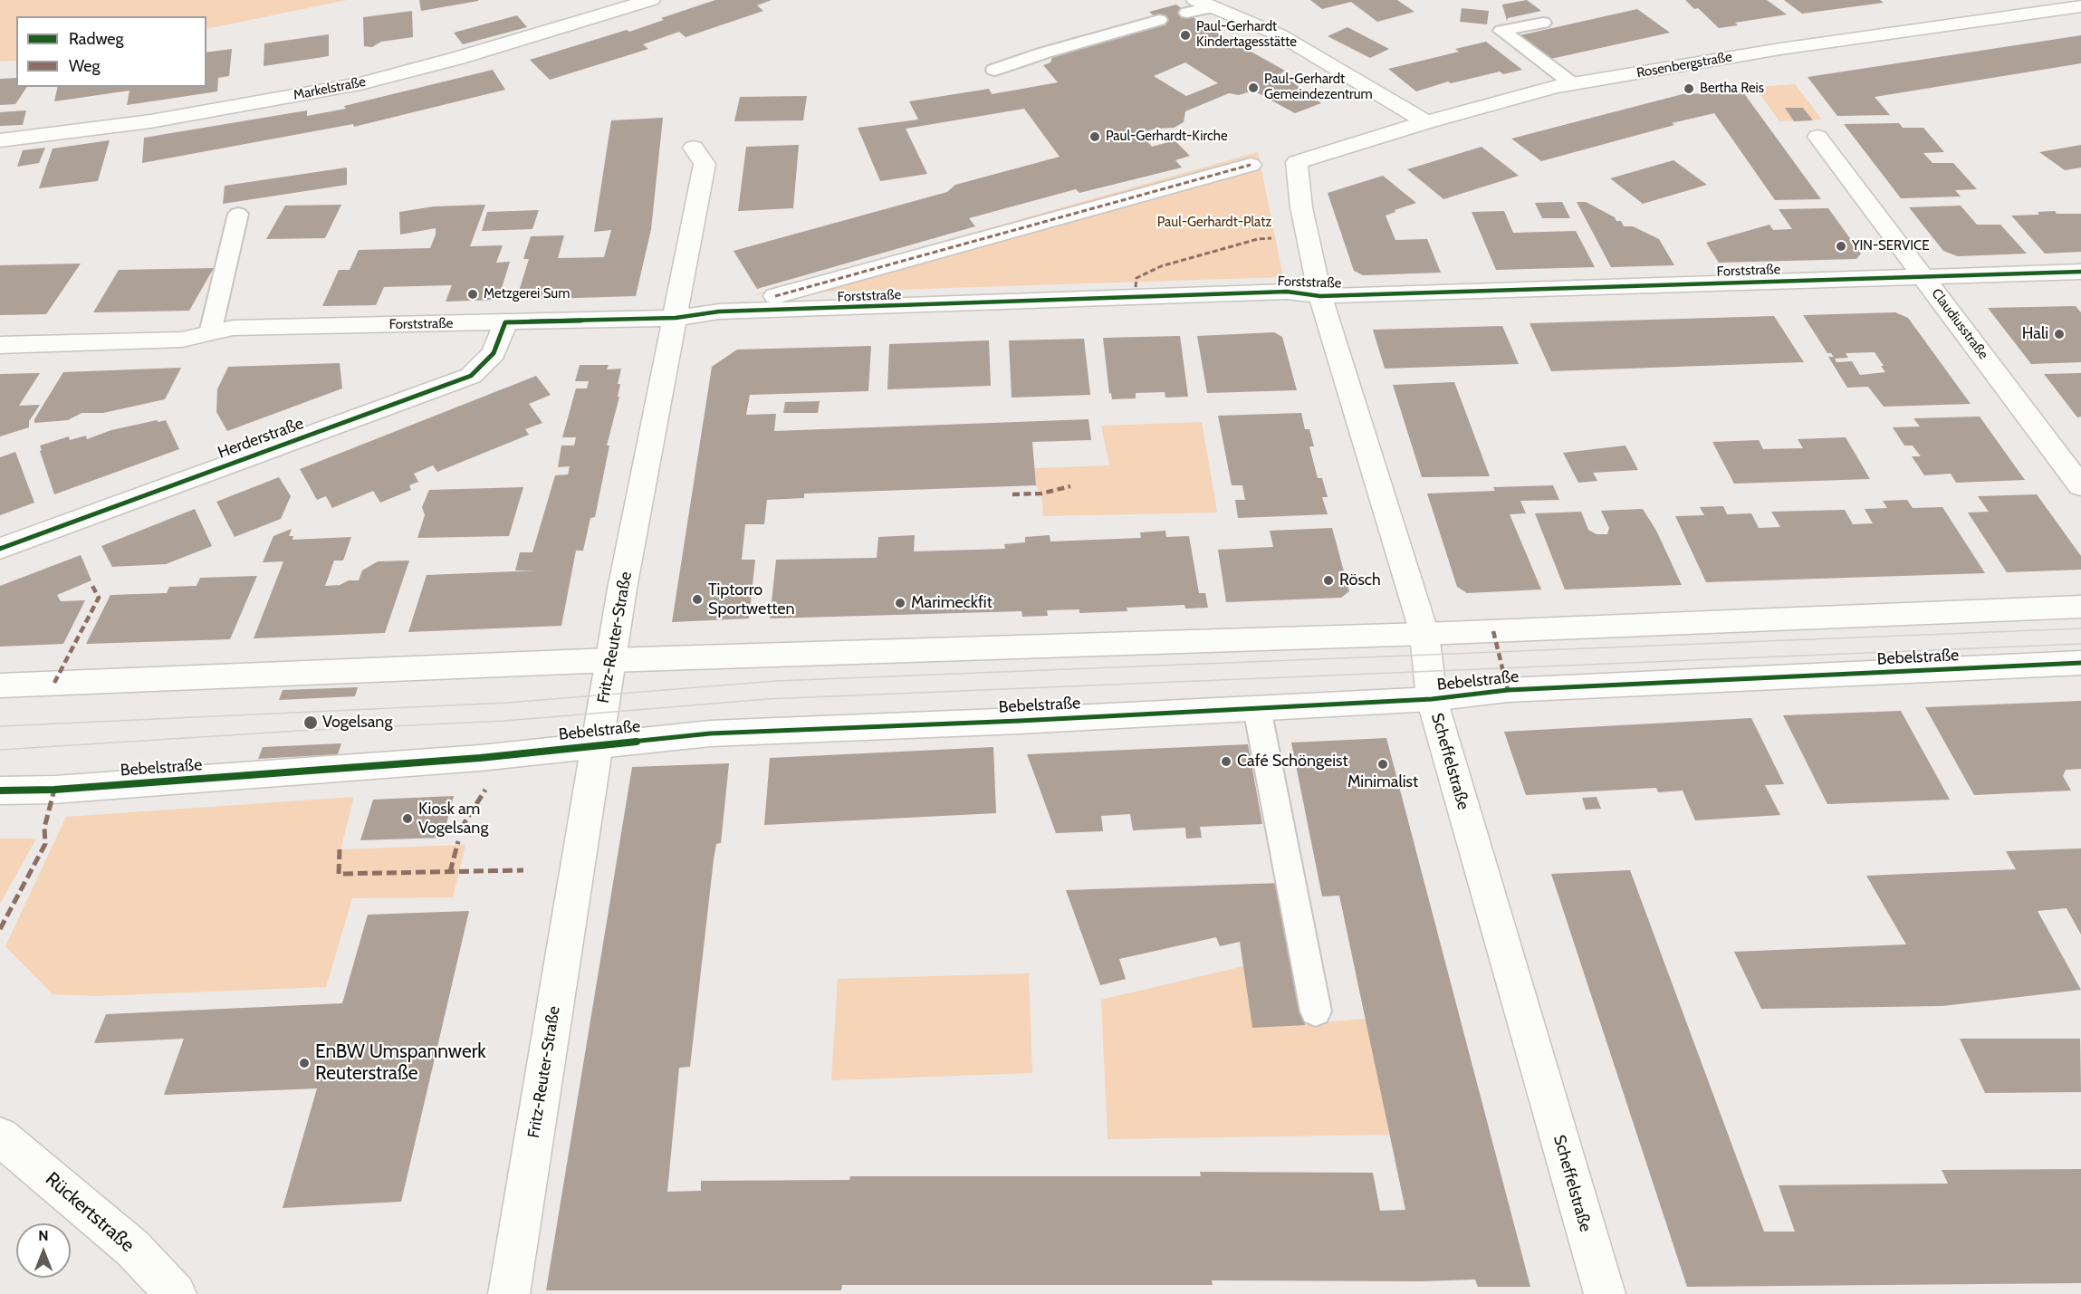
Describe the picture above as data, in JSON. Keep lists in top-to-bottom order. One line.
{"streets":{"street":["Rosenbergstraße","Markelstraße","Forststraße","Claudiusstraße","Herderstraße","Fritz-Reuter-Straße","Bebelstraße","Scheffelstraße","Rückertstraße"]},"crossings":[["Rosenbergstraße","Scheffelstraße"],["Forststraße","Claudiusstraße"],["Forststraße","Herderstraße"],["Forststraße","Fritz-Reuter-Straße"],["Forststraße","Scheffelstraße"],["Fritz-Reuter-Straße","Bebelstraße"],["Bebelstraße","Scheffelstraße"]],"parks":["Paul-Gerhardt-Platz"],"places":["Paul-Gerhardt Kindertagesstätte","Paul-Gerhardt Gemeindezentrum","Bertha Reis","Paul-Gerhardt-Kirche","YIN-SERVICE","Metzgerei Sum","Hali","Rösch","Tiptorro Sportwetten","Marimeckfit","Vogelsang","Café Schöngeist","Minimalist","Kiosk am Vogelsang","EnBW Umspannwerk Reuterstraße"],"legend":["Radweg","Weg"],"north":"top"}
